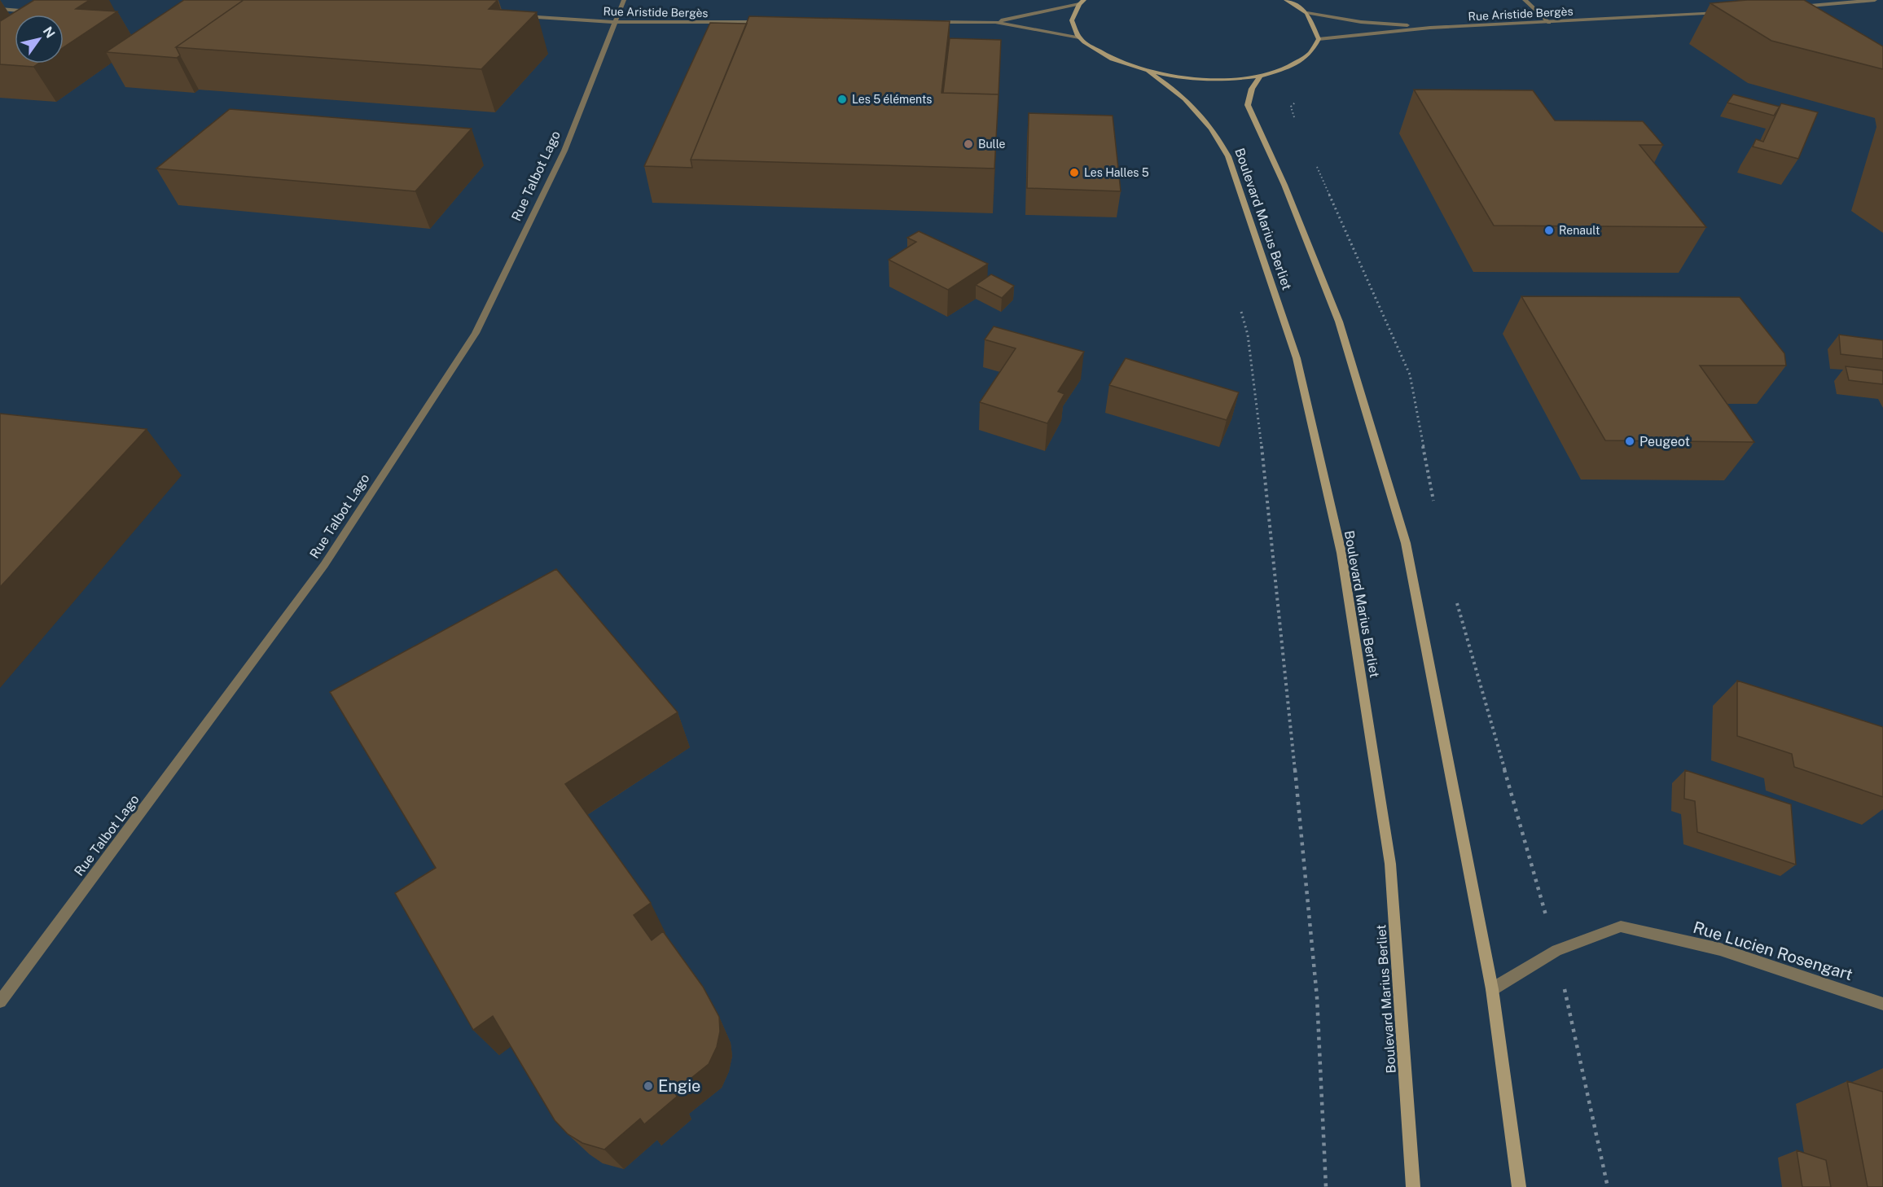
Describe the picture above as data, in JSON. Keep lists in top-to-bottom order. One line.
{"streets":{"main road":["Boulevard Marius Berliet"],"street":["Rue Aristide Bergès","Rue Talbot Lago","Rue Lucien Rosengart"]},"crossings":[["Rue Aristide Bergès","Rue Talbot Lago"],["Boulevard Marius Berliet","Rue Lucien Rosengart"]],"places":["Les 5 éléments","Bulle","Les Halles 5","Renault","Peugeot","Engie"],"north":"top right"}
